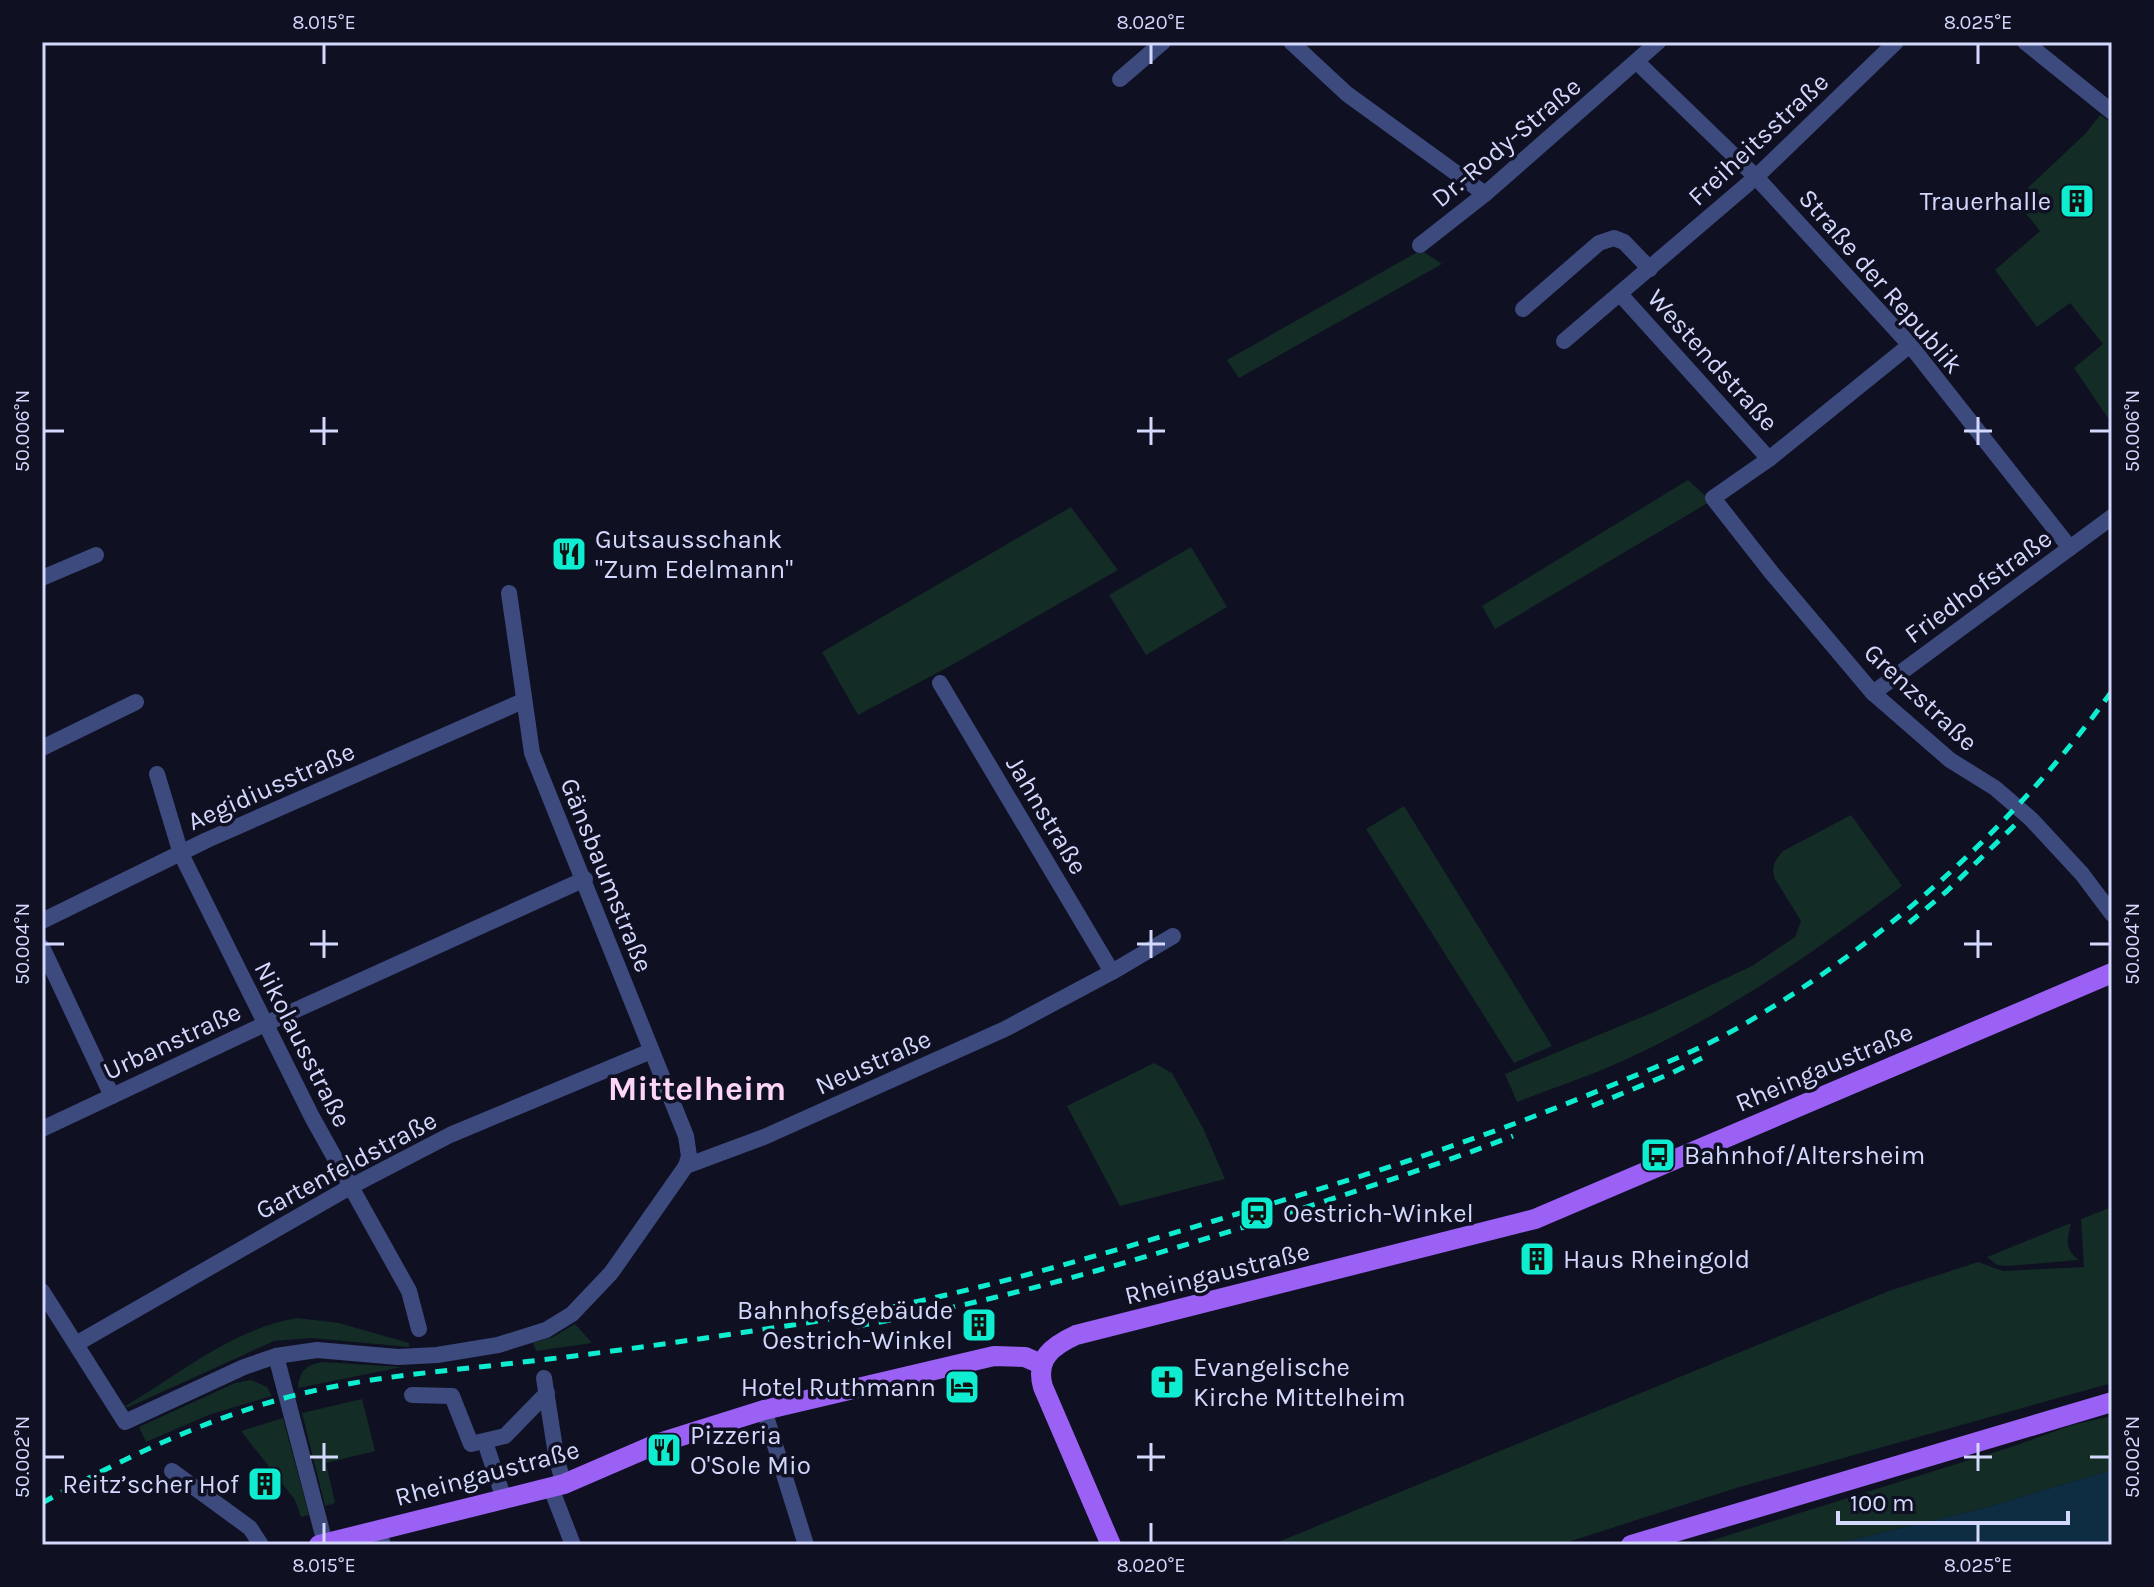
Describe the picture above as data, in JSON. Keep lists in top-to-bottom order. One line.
{"streets":{"main road":["Rheingaustraße"],"street":["Freiheitsstraße","Dr.-Rody-Straße","Straße der Republik","Westendstraße","Friedhofstraße","Grenzstraße","Aegidiusstraße","Jahnstraße","Gänsbaumstraße","Urbanstraße","Nikolausstraße","Neustraße","Gartenfeldstraße"]},"crossings":[["Freiheitsstraße","Straße der Republik"],["Freiheitsstraße","Westendstraße"],["Dr.-Rody-Straße","Straße der Republik"],["Straße der Republik","Westendstraße"],["Straße der Republik","Friedhofstraße"],["Westendstraße","Grenzstraße"],["Friedhofstraße","Grenzstraße"],["Aegidiusstraße","Gänsbaumstraße"],["Aegidiusstraße","Nikolausstraße"],["Jahnstraße","Neustraße"],["Gänsbaumstraße","Urbanstraße"],["Gänsbaumstraße","Neustraße"],["Gänsbaumstraße","Gartenfeldstraße"],["Urbanstraße","Nikolausstraße"],["Nikolausstraße","Gartenfeldstraße"]],"districts":["Mittelheim"],"places":{"building":["Trauerhalle","Haus Rheingold","Bahnhofsgebäude Oestrich-Winkel","Reitz’scher Hof"],"restaurant":["Gutsausschank \"Zum Edelmann\"","Pizzeria O'Sole Mio"],"bus stop":["Bahnhof/Altersheim"],"station":["Oestrich-Winkel"],"church":["Evangelische Kirche Mittelheim"],"hotel":["Hotel Ruthmann"]},"scale_bar":"100 m","coordinates":["8.015°E","8.020°E","8.025°E","50.006°N","50.004°N","50.002°N"]}
